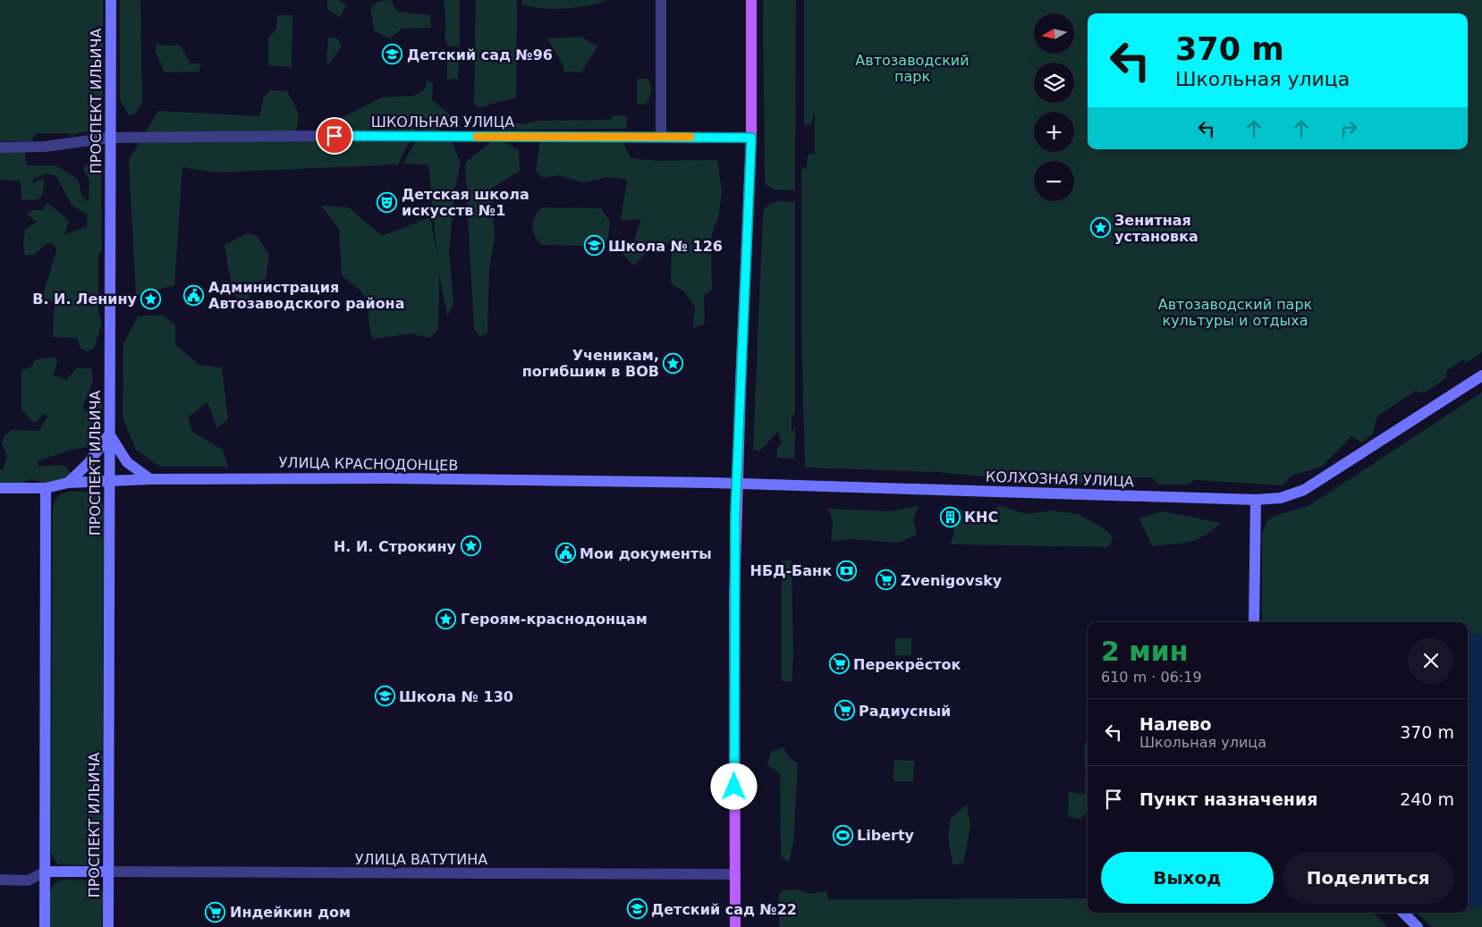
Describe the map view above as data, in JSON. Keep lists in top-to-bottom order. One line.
{"streets":{"street":["ПРОСПЕКТ ИЛЬИЧА","ШКОЛЬНАЯ УЛИЦА","УЛИЦА КРАСНОДОНЦЕВ","КОЛХОЗНАЯ УЛИЦА","УЛИЦА ВАТУТИНА"]},"crossings":[["ПРОСПЕКТ ИЛЬИЧА","ШКОЛЬНАЯ УЛИЦА"],["ПРОСПЕКТ ИЛЬИЧА","УЛИЦА КРАСНОДОНЦЕВ"],["ПРОСПЕКТ ИЛЬИЧА","УЛИЦА ВАТУТИНА"],["УЛИЦА КРАСНОДОНЦЕВ","КОЛХОЗНАЯ УЛИЦА"]],"parks":["Автозаводский парк","Автозаводский парк культуры и отдыха"],"places":{"school or university":["Детский сад №96","Школа № 126","Школа № 130","Детский сад №22"],"theatre":["Детская школа искусств №1"],"place":["Зенитная установка","В. И. Ленину","Ученикам, погибшим в ВОВ","Н. И. Строкину","Героям-краснодонцам"],"public building":["Администрация Автозаводского района","Мои документы"],"building":["КНС"],"bank":["НБД-Банк"],"supermarket":["Zvenigovsky","Перекрёсток","Радиусный","Индейкин дом"],"sports":["Liberty"]},"north":"left","page":{"map_buttons":["+","−"],"turn":["370 m","Школьная улица"],"heading":["2 мин","610 m · 06:19"],"list":[{"name":"Налево","note":"Школьная улица","value":"370 m"},{"name":"Пункт назначения","value":"240 m"}],"buttons":["Выход","Поделиться"]}}
